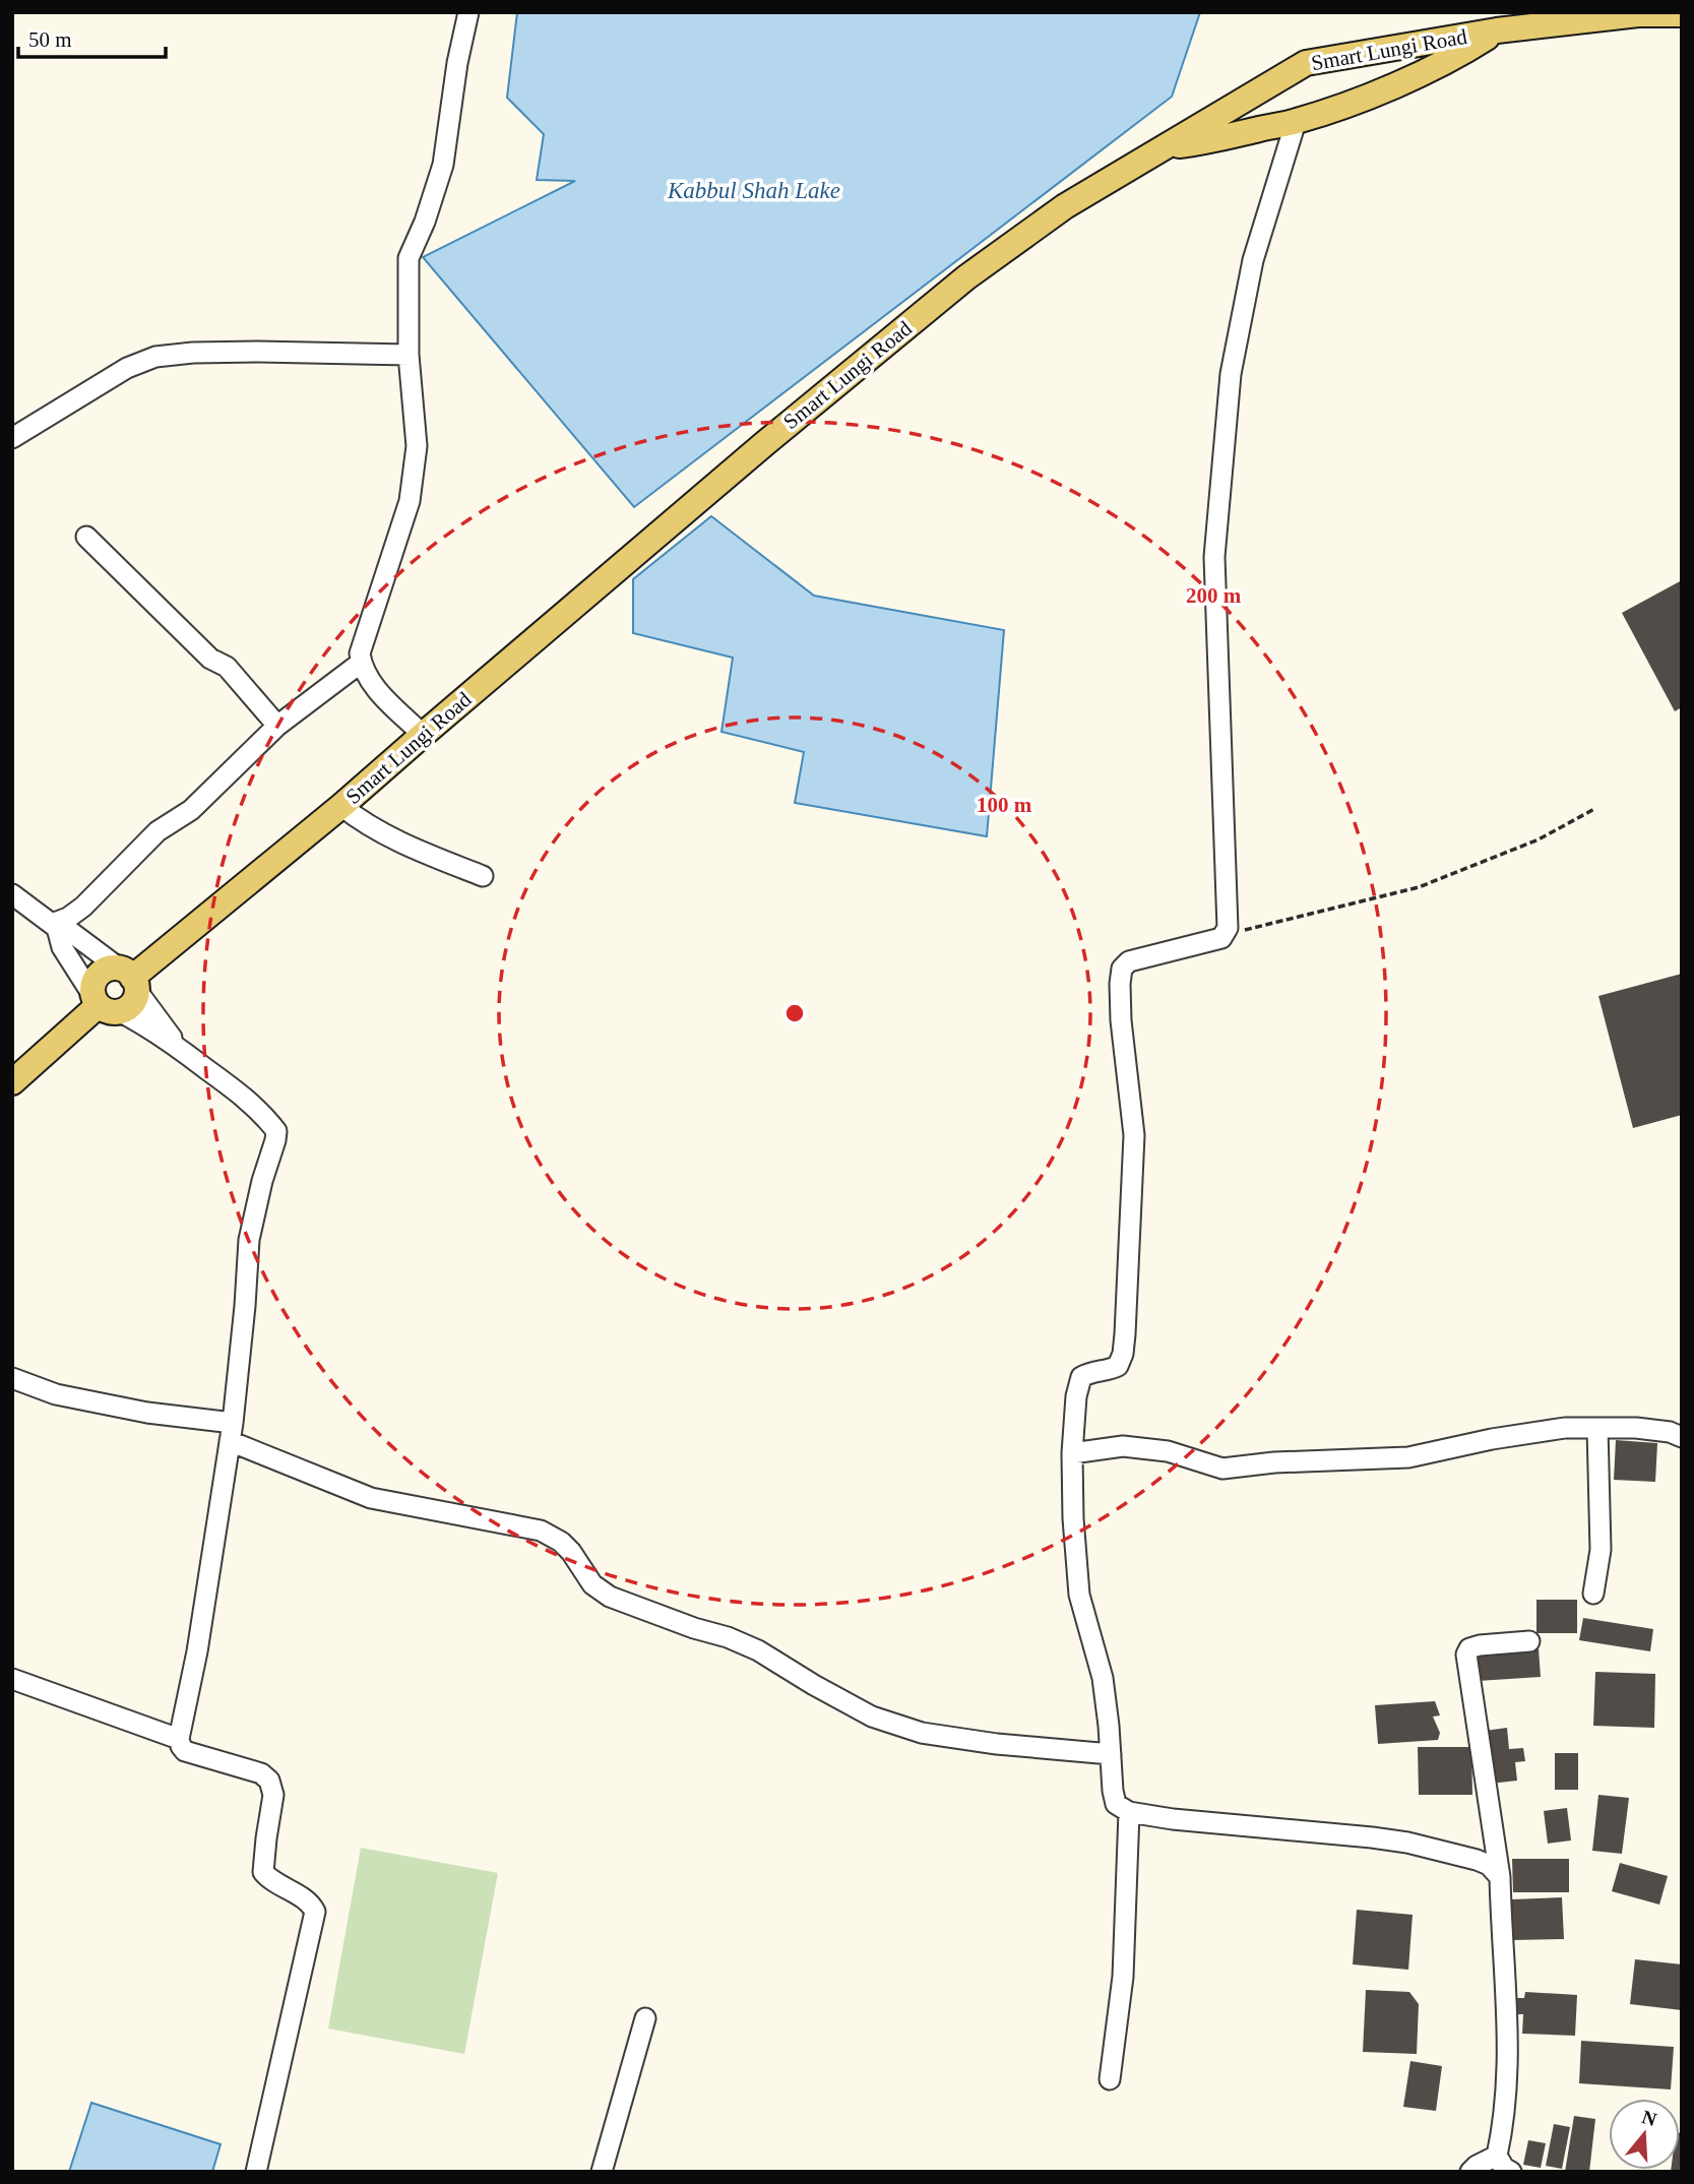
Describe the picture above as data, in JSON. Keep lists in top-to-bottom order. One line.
{"streets":{"main road":["Smart Lungi Road"]},"water":["Kabbul Shah Lake"],"scale_bar":"50 m","north":"top","rings":["200 m","100 m"]}
